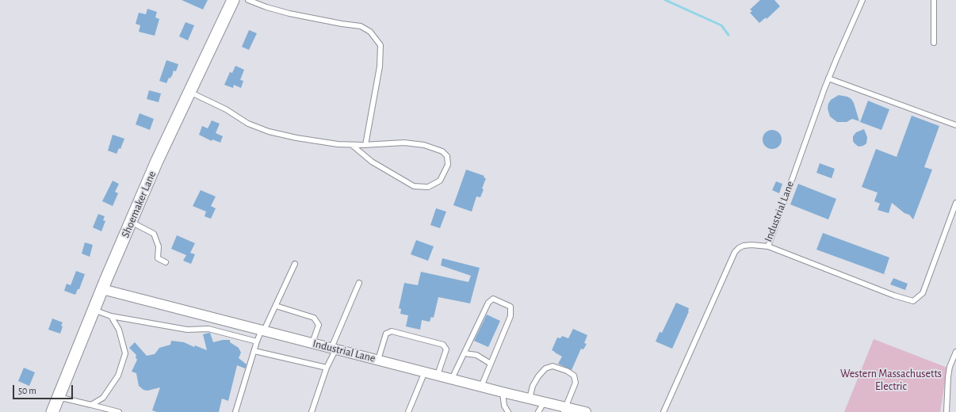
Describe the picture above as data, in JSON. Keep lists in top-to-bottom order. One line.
{"streets":{"street":["Shoemaker Lane","Industrial Lane"]},"crossings":[["Shoemaker Lane","Industrial Lane"]],"parks":["Western Massachusetts Electric"],"scale_bar":"50 m"}
